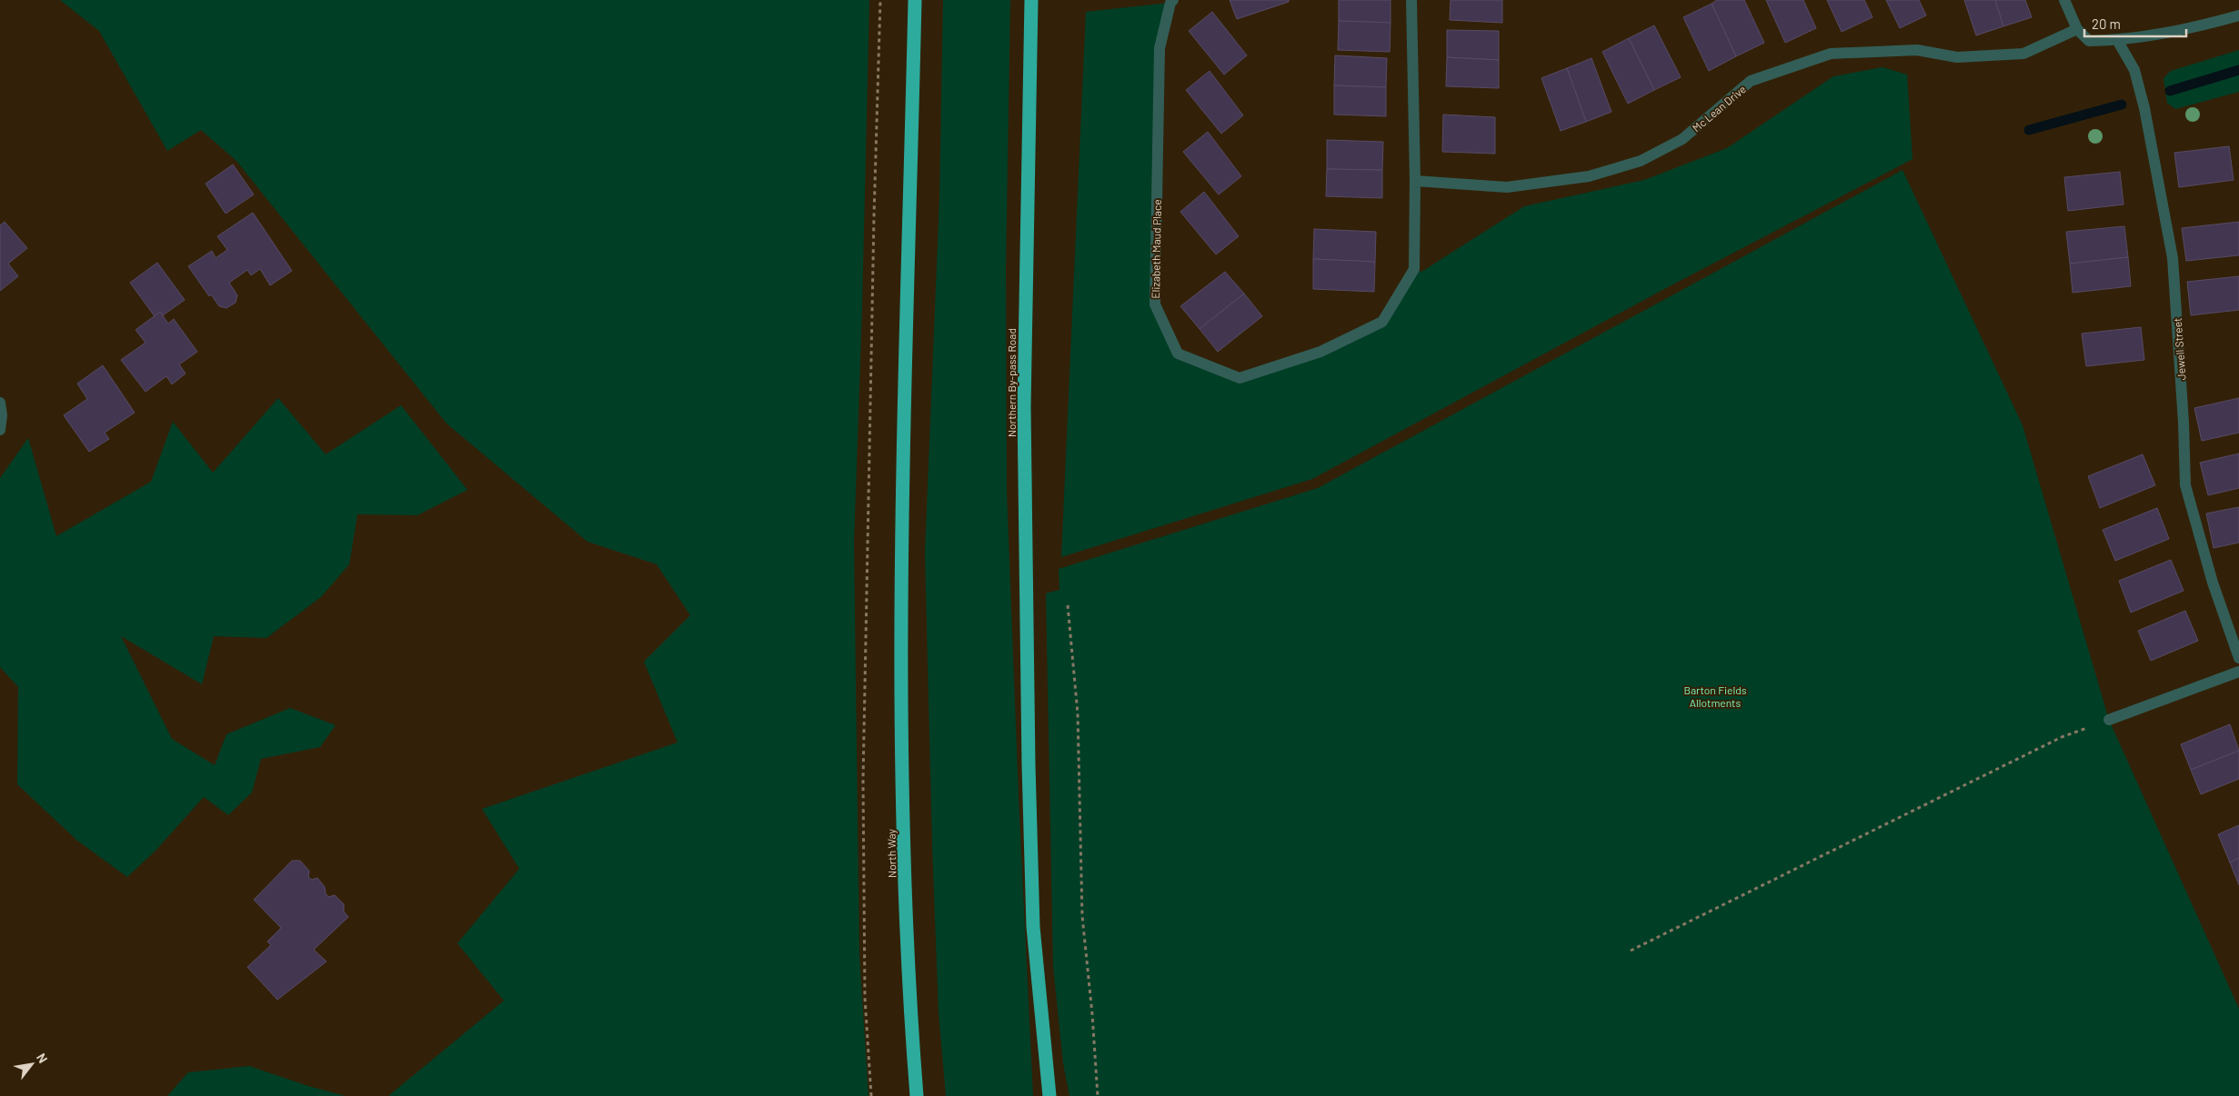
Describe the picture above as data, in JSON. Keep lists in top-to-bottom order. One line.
{"streets":{"highway":["Northern By-pass Road","North Way"],"street":["Mc Lean Drive","Elizabeth Maud Place","Jewell Street"]},"crossings":[["Mc Lean Drive","Elizabeth Maud Place"]],"parks":["Barton Fields Allotments"],"scale_bar":"20 m","north":"top right"}
